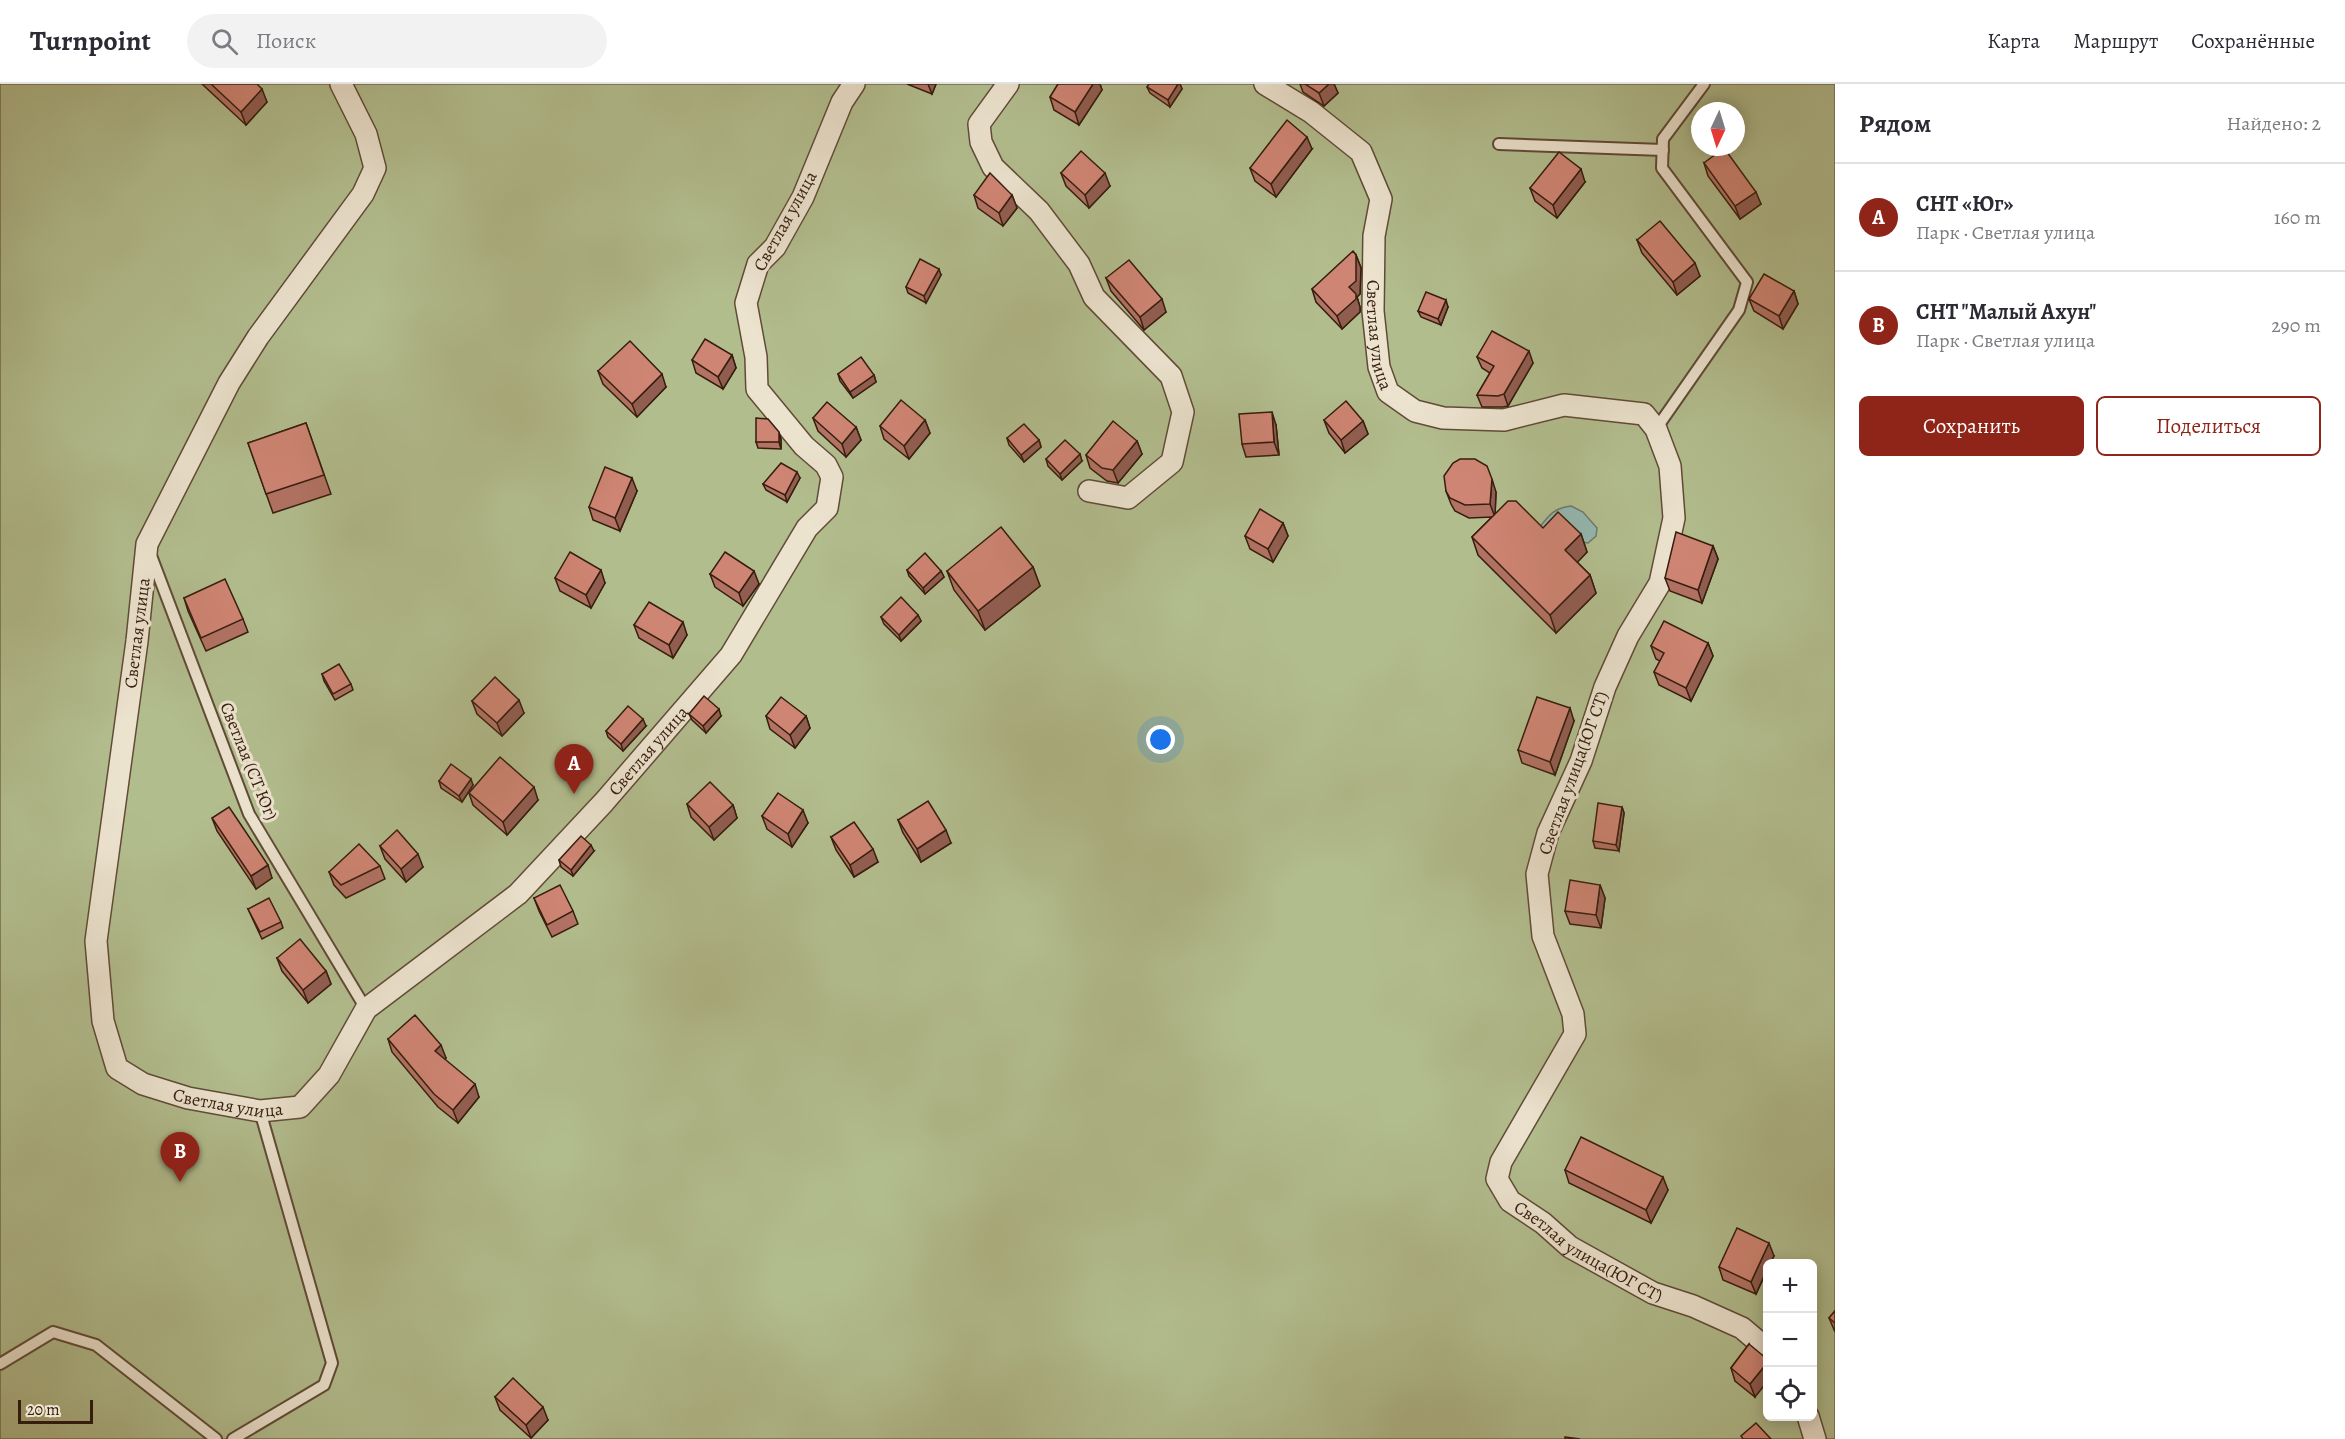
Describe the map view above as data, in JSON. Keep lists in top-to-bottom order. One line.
{"streets":{"street":["Светлая улица","Светлая улица(ЮГ СТ)"],"lane":["Светлая (СТ Юг)"]},"crossings":[["Светлая улица","Светлая (СТ Юг)"],["Светлая улица","Светлая улица(ЮГ СТ)"]],"scale_bar":"20 m","north":"bottom","page":{"header":"Turnpoint","search":"Поиск","nav":["Карта","Маршрут","Сохранённые"],"heading":["Рядом","Найдено: 2"],"list":[{"mark":"A","name":"СНТ «Юг»","note":"Парк · Светлая улица","value":"160 m"},{"mark":"B","name":"СНТ \"Малый Ахун\"","note":"Парк · Светлая улица","value":"290 m"}],"buttons":["Сохранить","Поделиться"],"pins":["A","B"],"map_buttons":["+","−"],"scale":"20 m"}}
